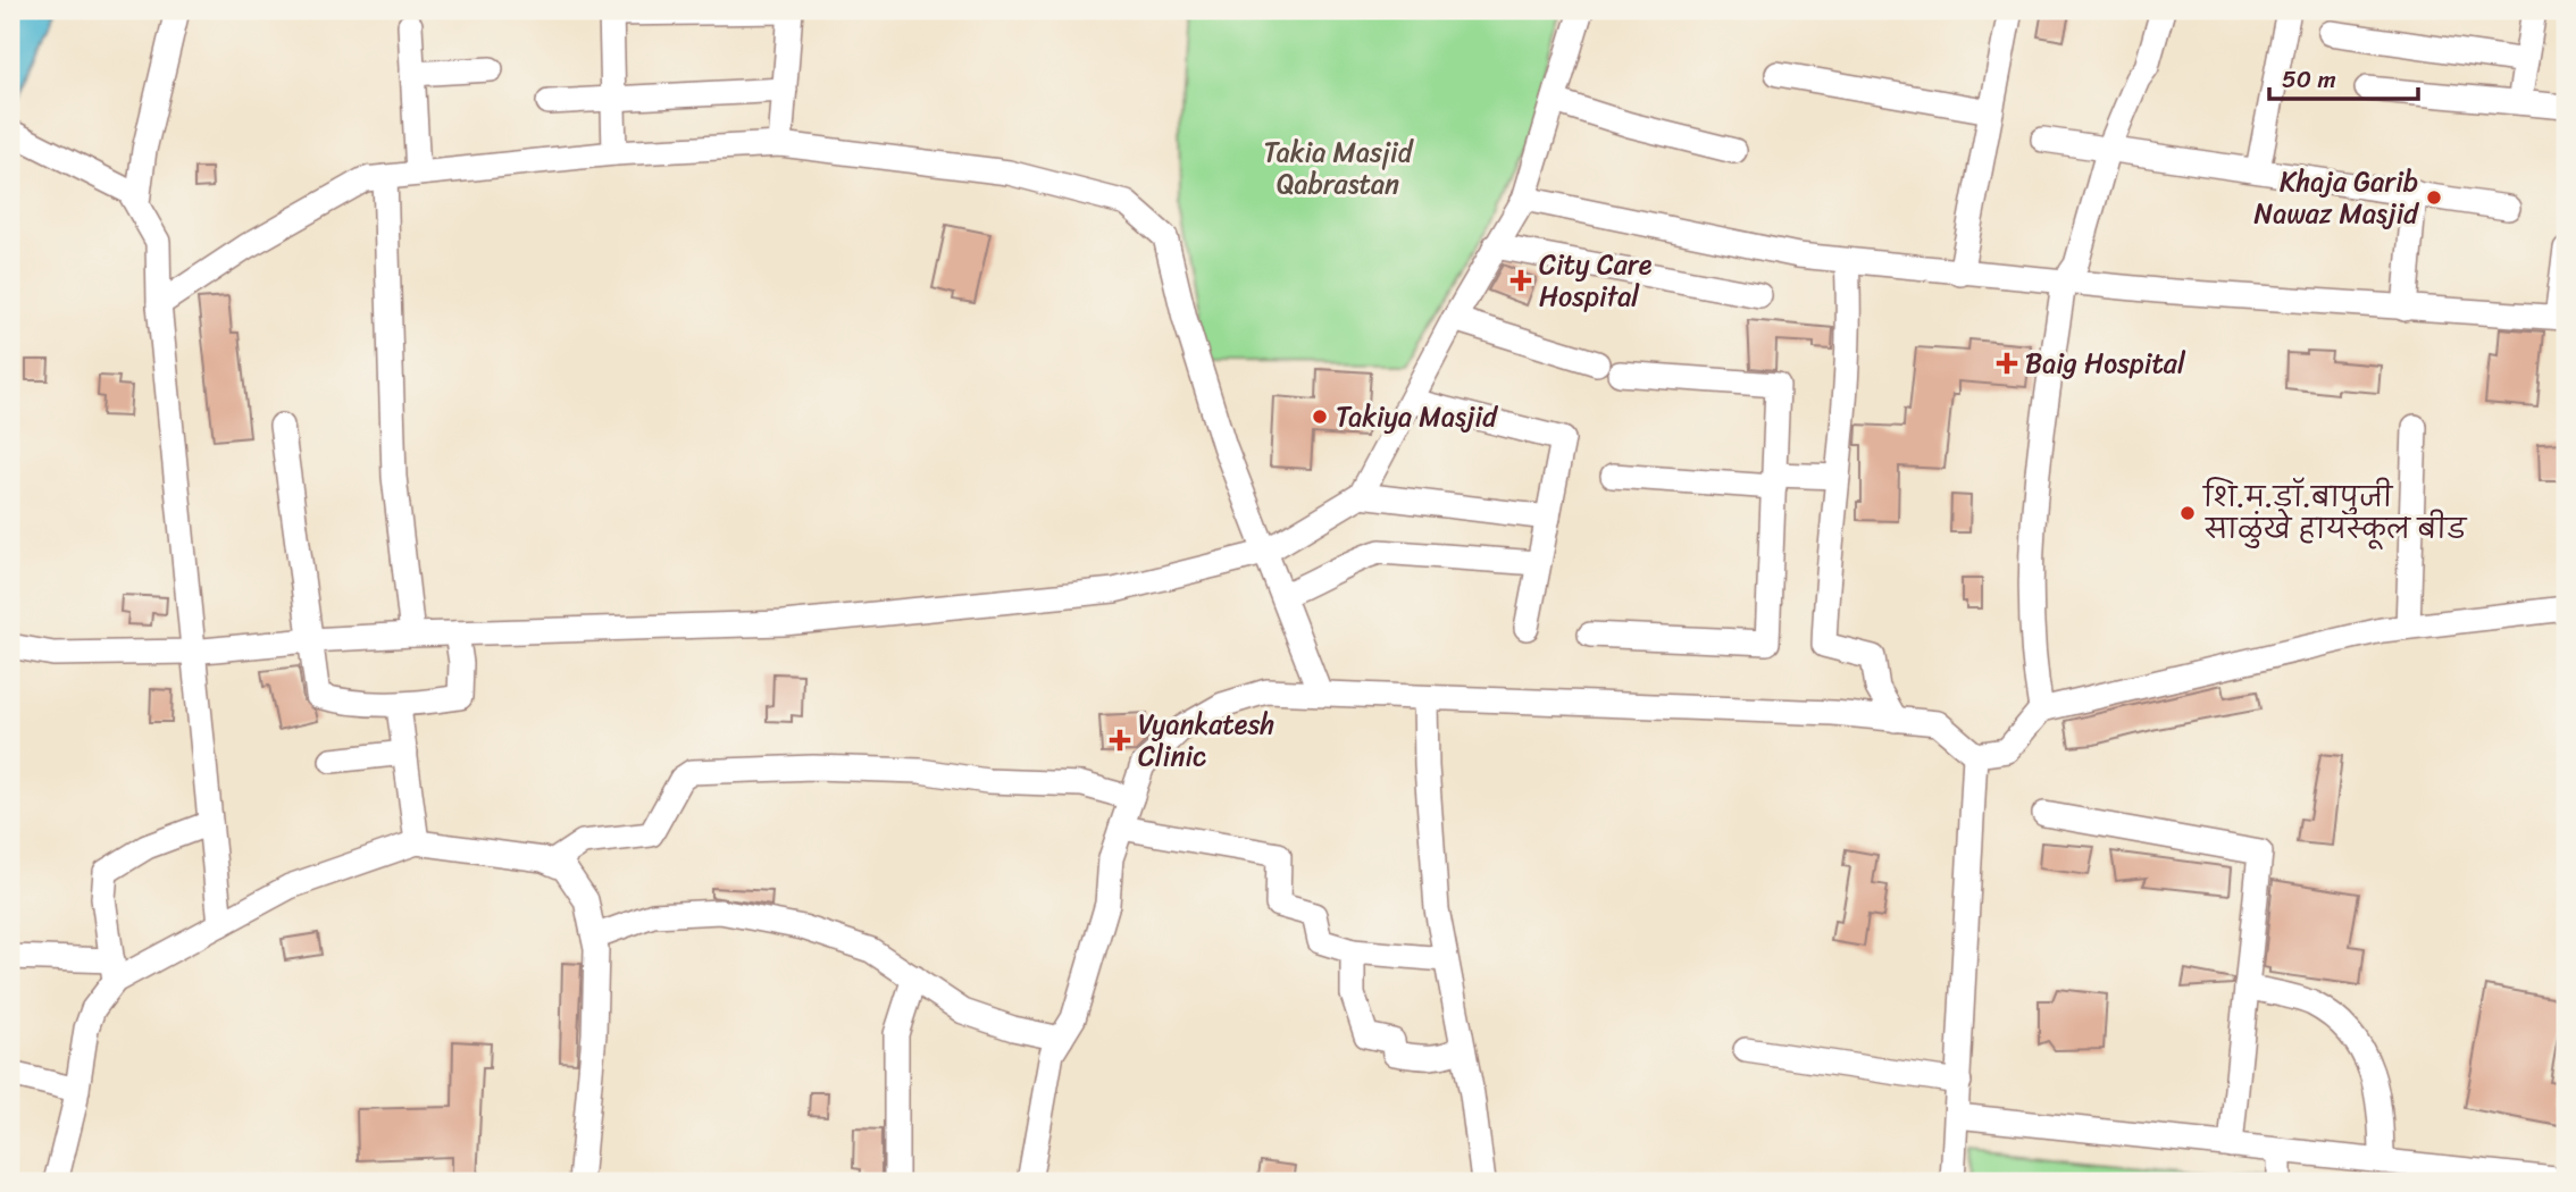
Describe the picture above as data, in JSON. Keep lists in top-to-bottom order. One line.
{"parks":["Takia Masjid Qabrastan"],"places":{"other":["Khaja Garib Nawaz Masjid","Takiya Masjid","शि.म.डॉ.बापुजी साळुंखे हायस्कूल बीड"],"health":["City Care Hospital","Baig Hospital","Vyankatesh Clinic"]},"scale_bar":"50 m"}
